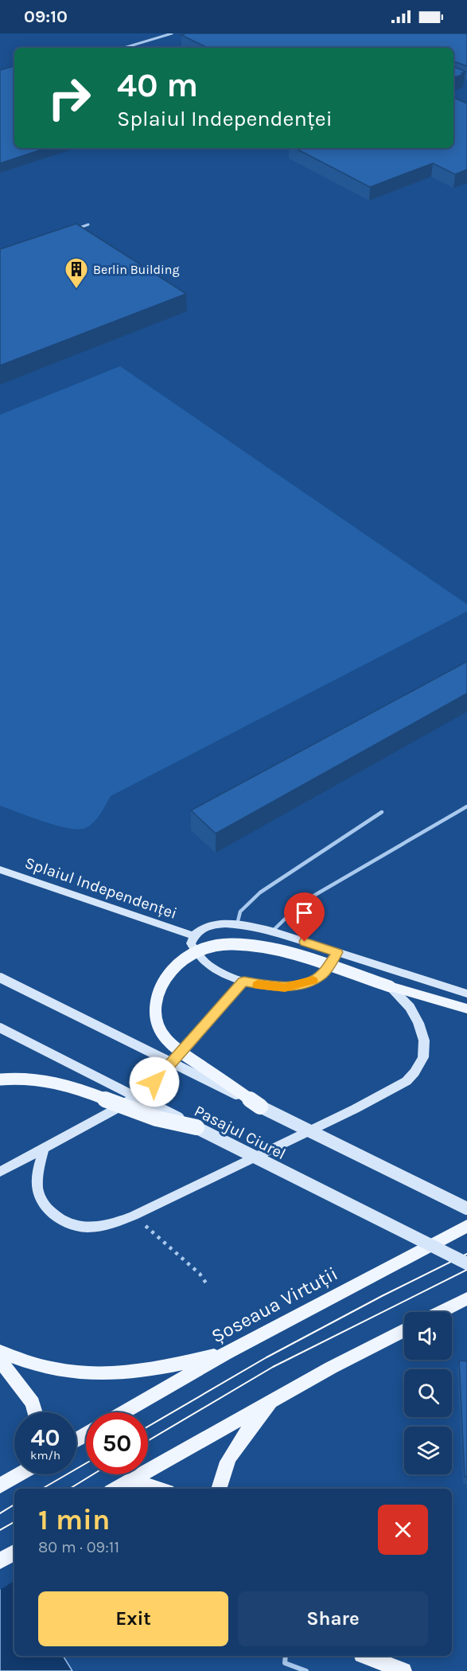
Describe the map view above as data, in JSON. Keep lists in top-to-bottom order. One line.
{"streets":{"main road":["Splaiul Independenței","Pasajul Ciurel","Șoseaua Virtuții"]},"places":{"building":["Berlin Building"]},"page":{"status":"09:10","turn":["40 m","Splaiul Independenței"],"speed":"40 km/h","limit":"50","heading":["1 min","80 m · 09:11"],"buttons":["Exit","Share"]}}
